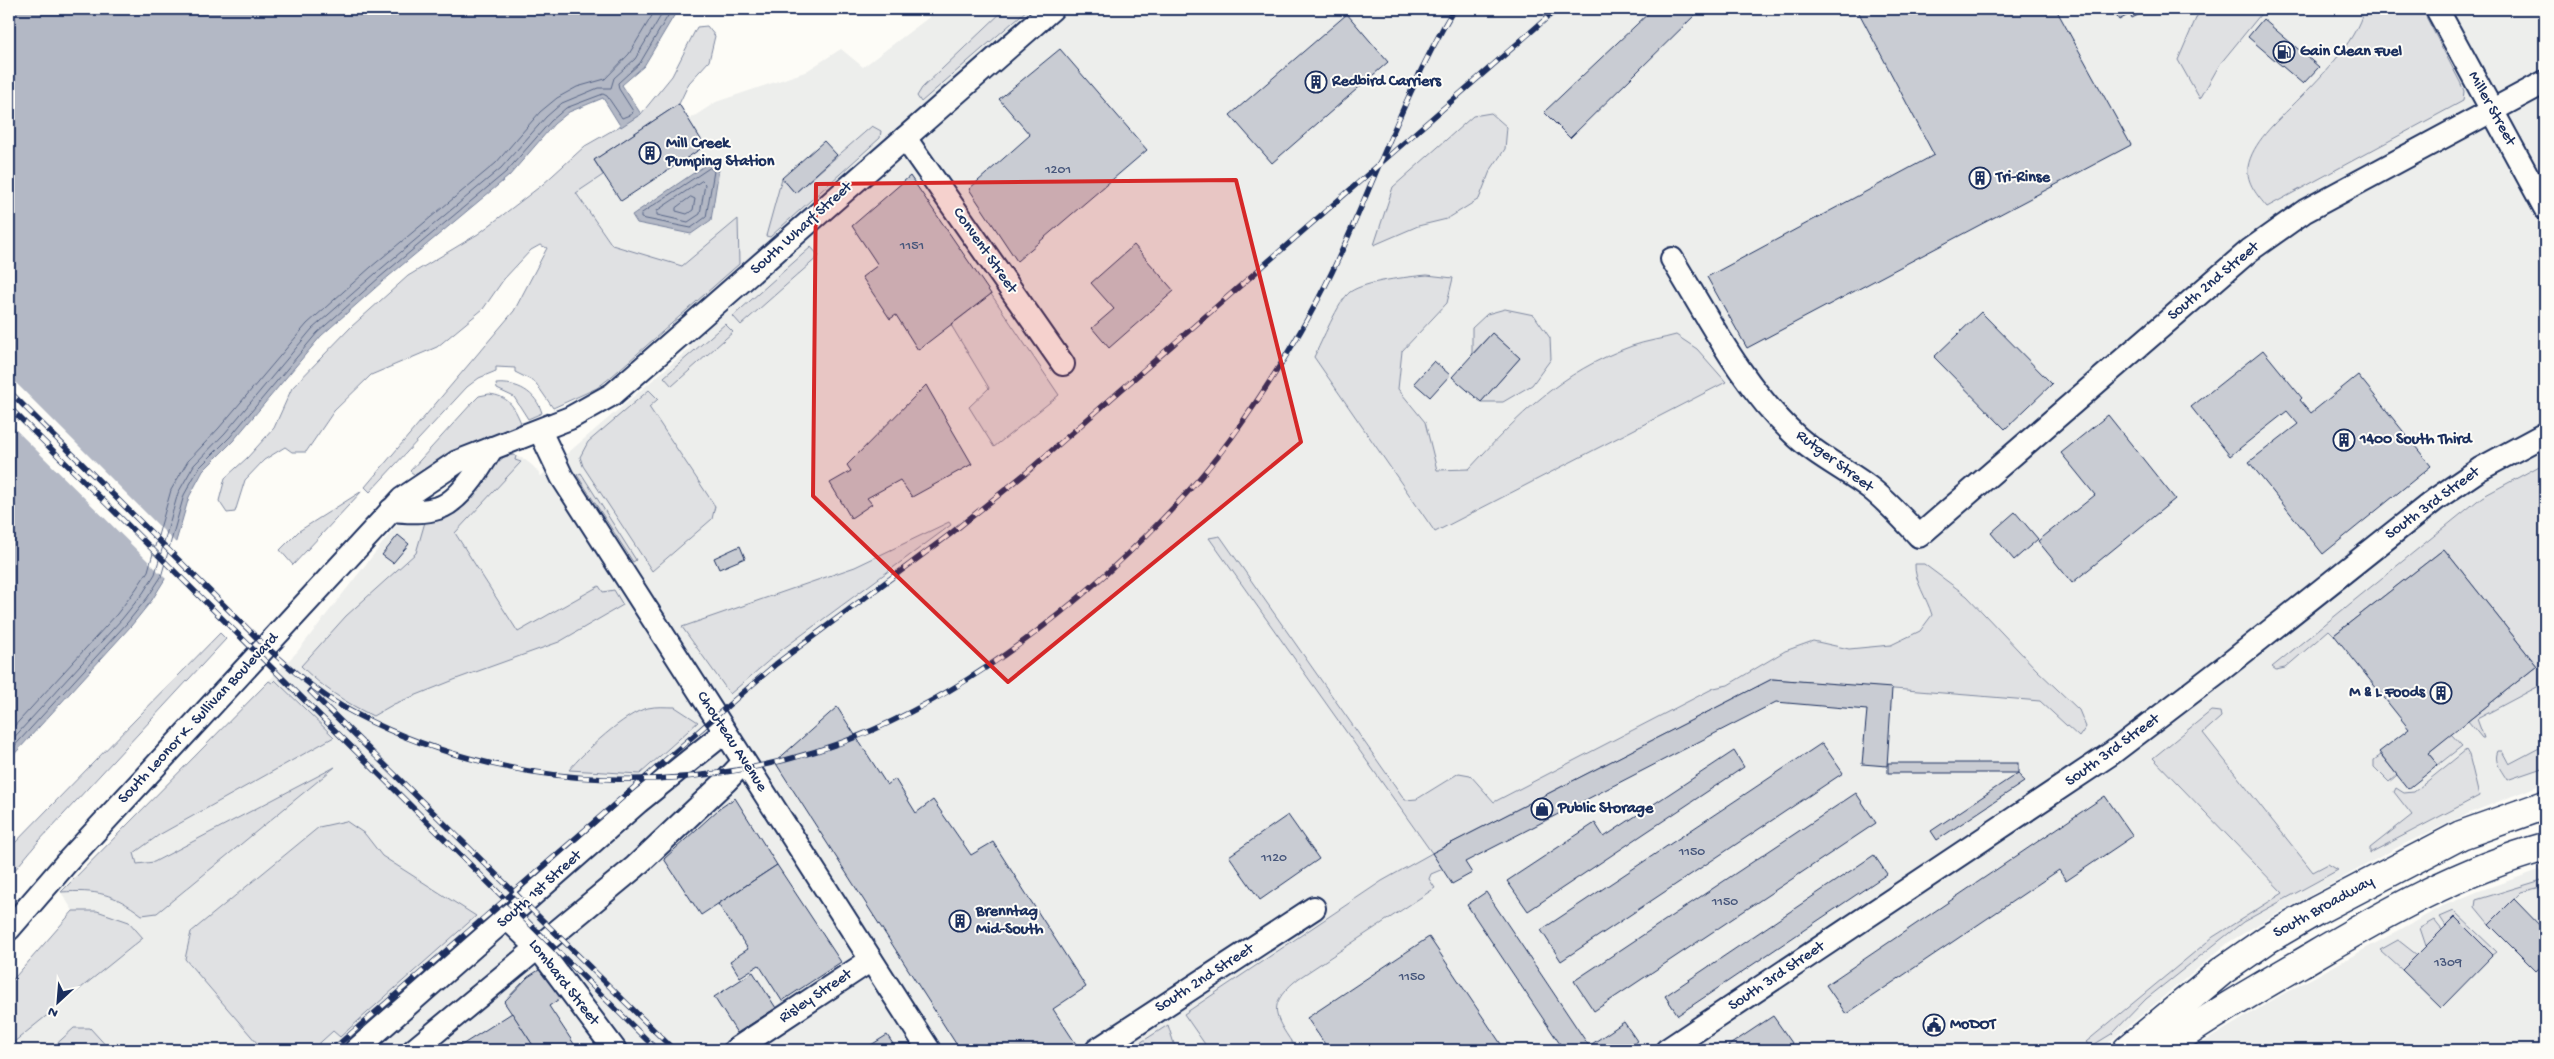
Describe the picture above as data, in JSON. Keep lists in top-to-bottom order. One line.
{"streets":{"main road":["South Broadway"],"street":["Miller Street","South Wharf Street","Convent Street","South 2nd Street","Rutger Street","South 3rd Street","South Leonor K. Sullivan Boulevard","Chouteau Avenue","South 1st Street","Lombard Street","Risley Street"]},"crossings":[["Miller Street","South 2nd Street"],["South Wharf Street","Convent Street"],["South Wharf Street","South Leonor K. Sullivan Boulevard"],["South Wharf Street","Chouteau Avenue"],["South 2nd Street","Rutger Street"],["South Leonor K. Sullivan Boulevard","Chouteau Avenue"],["Chouteau Avenue","South 1st Street"],["Chouteau Avenue","Risley Street"],["South 1st Street","Lombard Street"]],"places":{"fuel station":["Gain Clean Fuel"],"building":["Redbird Carriers","Mill Creek Pumping Station","Tri-Rinse","1400 South Third","M & L Foods","Brenntag Mid-South"],"shop":["Public Storage"],"public building":["MoDOT"]},"house_numbers":["1201","1151","1150","1120","1150","1309","1150"],"north":"bottom left"}
